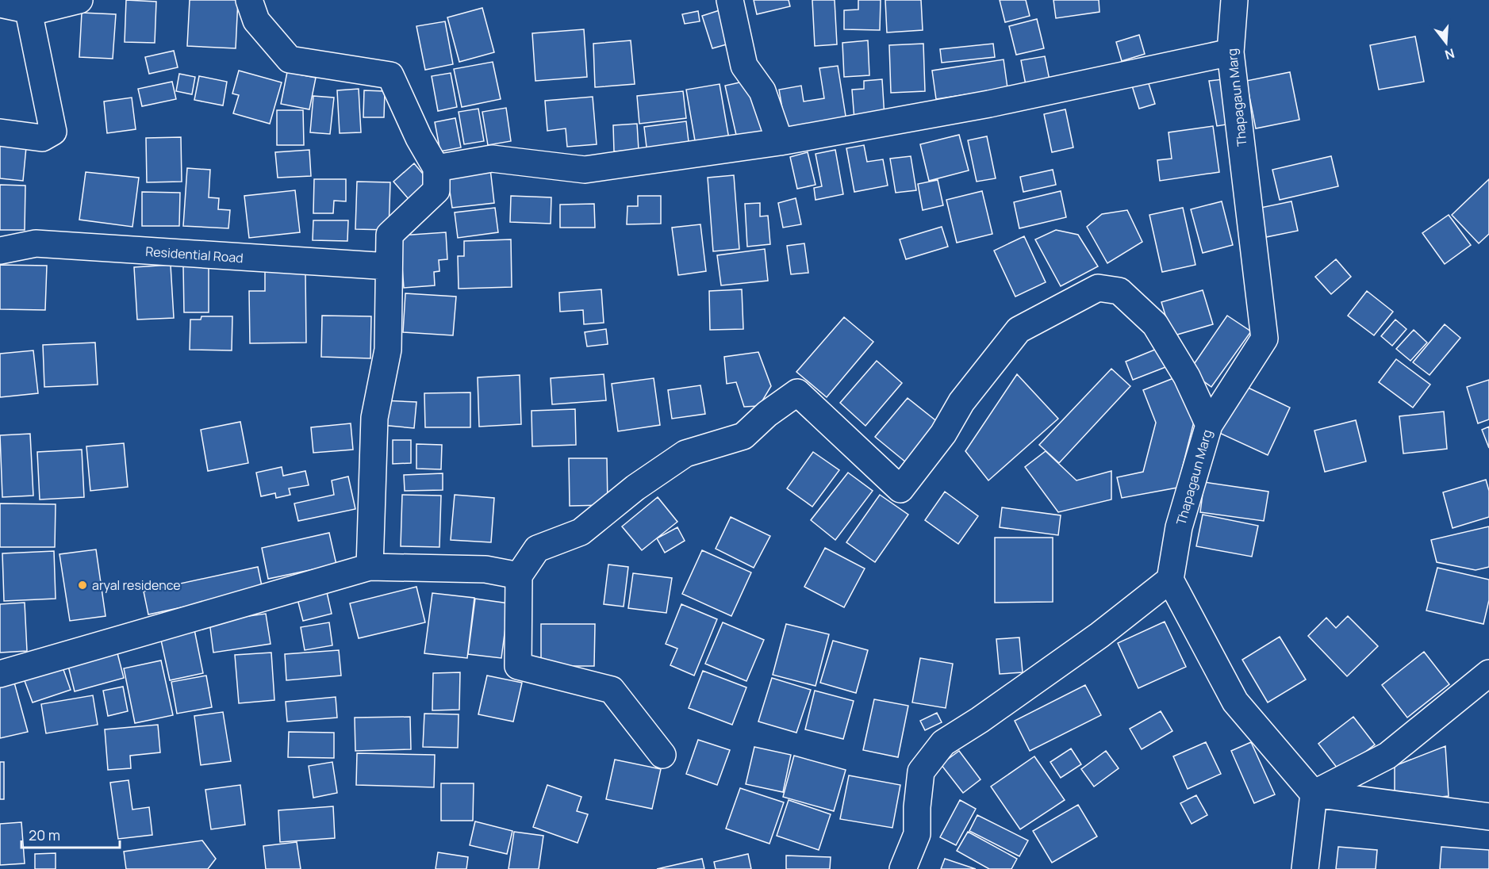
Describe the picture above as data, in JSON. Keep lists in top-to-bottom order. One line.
{"streets":{"street":["Thapagaun Marg","Residential Road"]},"places":["aryal residence"],"scale_bar":"20 m","north":"bottom"}
